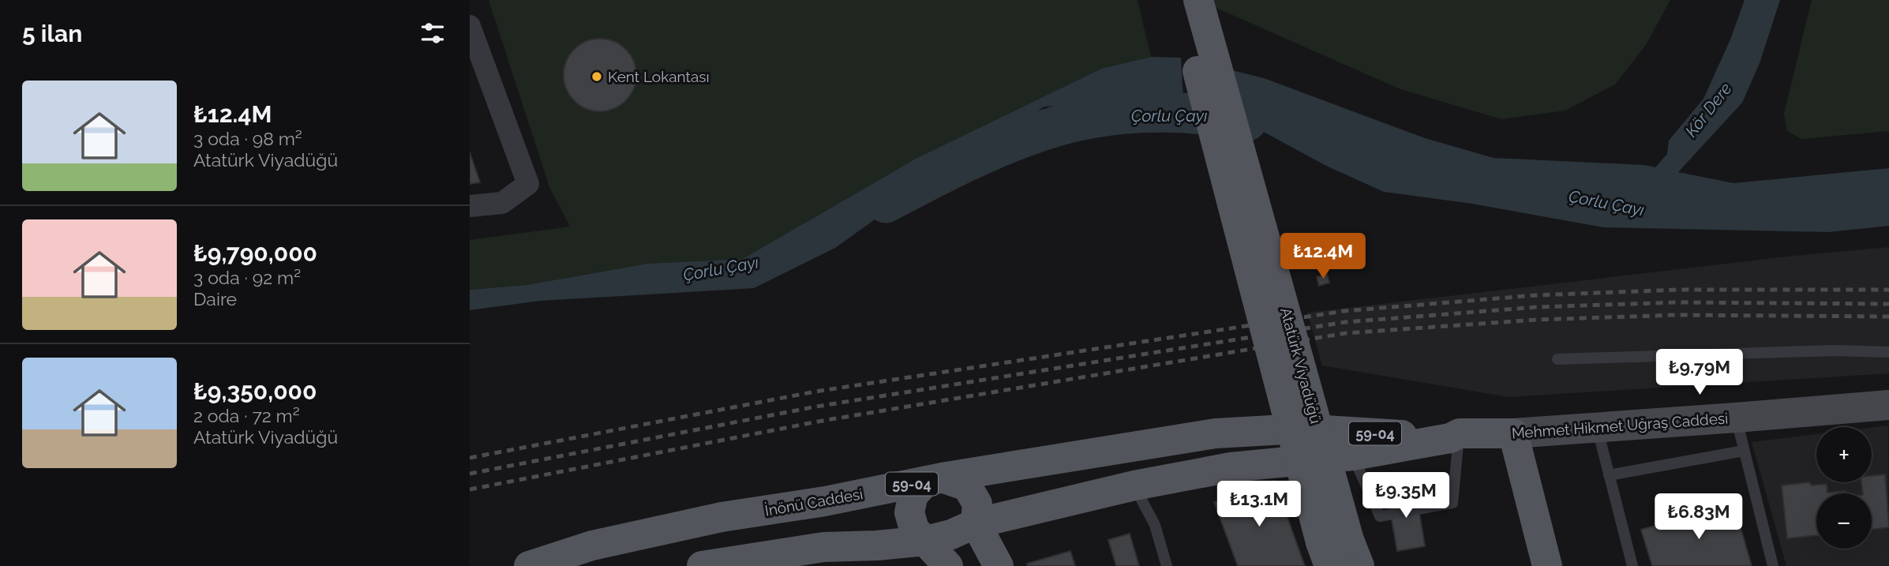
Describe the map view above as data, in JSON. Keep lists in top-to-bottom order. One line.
{"streets":{"main road":["Atatürk Viyadüğü","Mehmet Hikmet Uğraş Caddesi","59-04","İnönü Caddesi"]},"crossings":[["Mehmet Hikmet Uğraş Caddesi","59-04"],["Mehmet Hikmet Uğraş Caddesi","İnönü Caddesi"],["59-04","İnönü Caddesi"]],"water":["Kör Dere","Çorlu Çayı"],"places":["Kent Lokantası"],"page":{"heading":"5 ilan","list":[{"name":"₺12.4M","note":"3 oda · 98 m² · Atatürk Viyadüğü"},{"name":"₺9,790,000","note":"3 oda · 92 m² · Daire"},{"name":"₺9,350,000","note":"2 oda · 72 m² · Atatürk Viyadüğü"}],"price":["₺12.4M","₺9.79M","₺9.35M","₺13.1M","₺6.83M"],"map_buttons":["+","−"]}}
